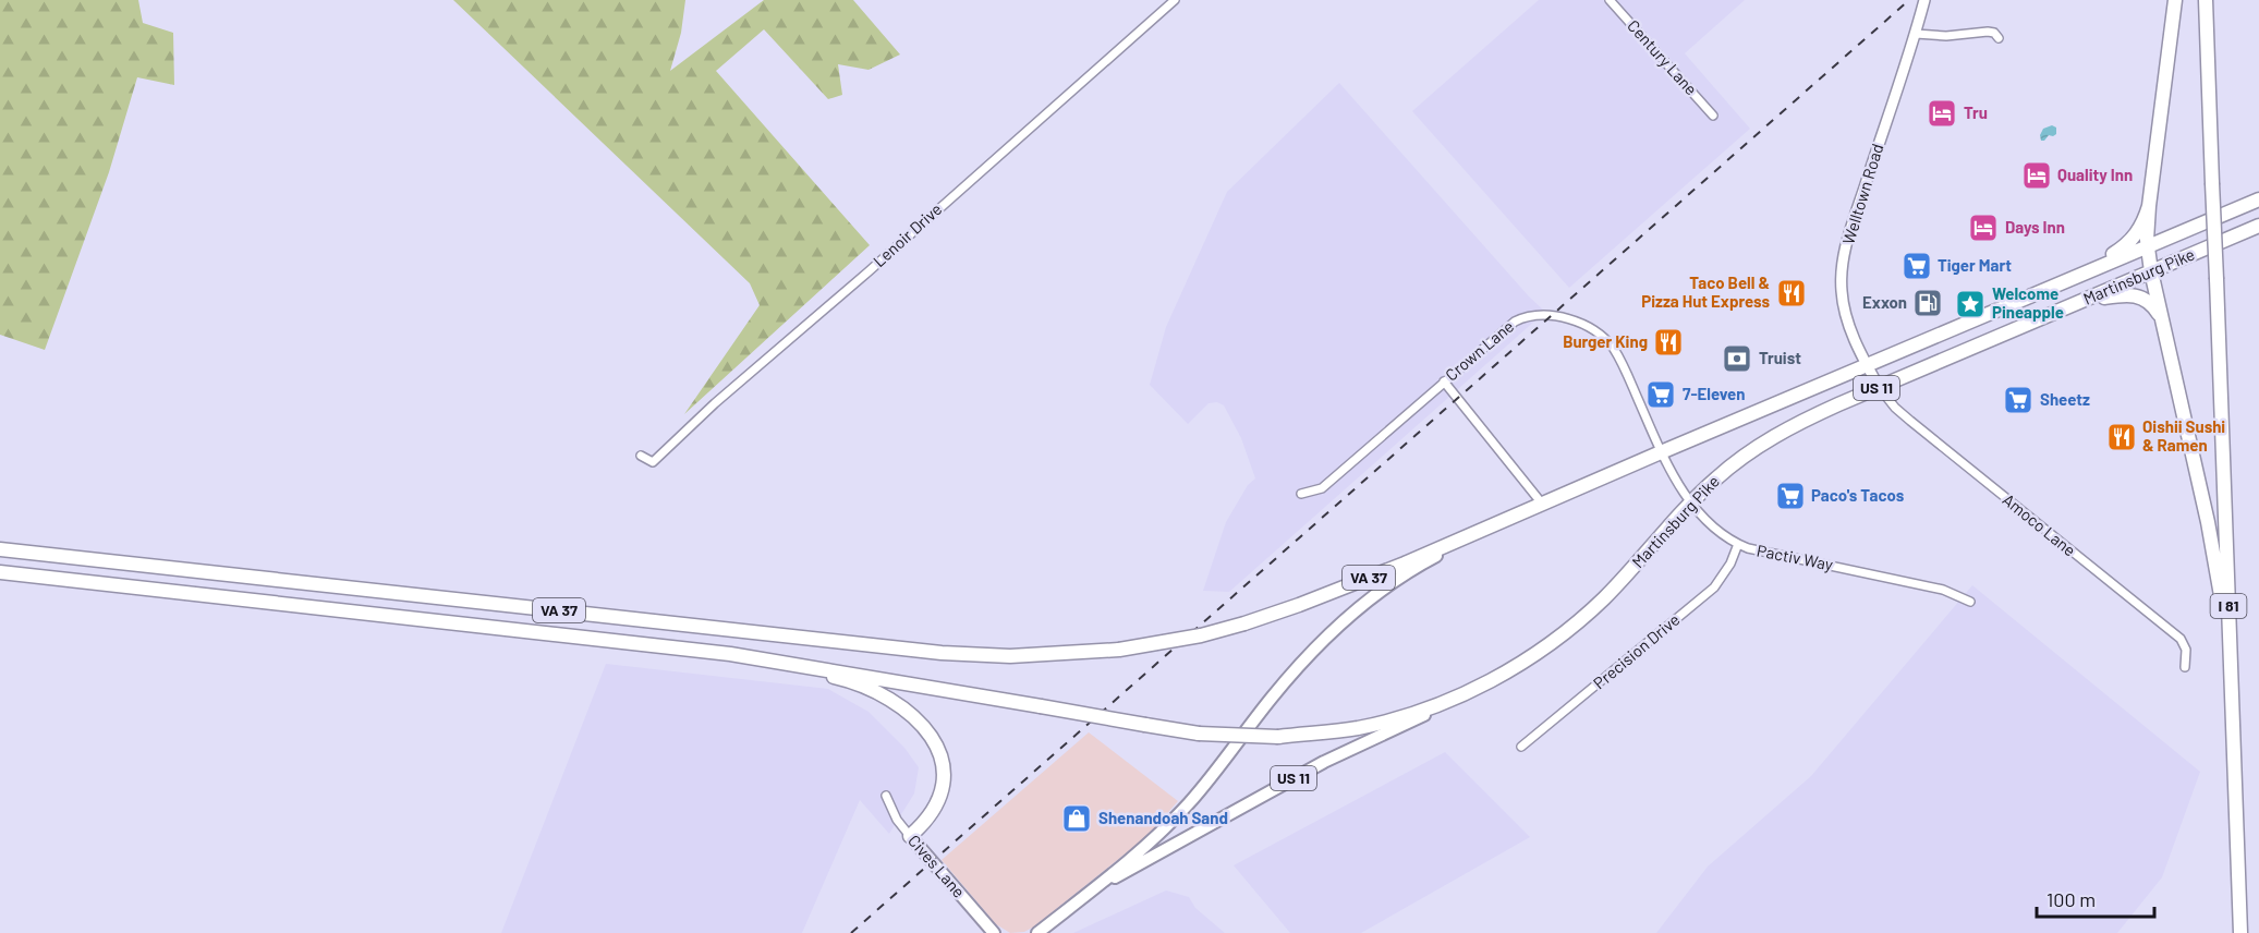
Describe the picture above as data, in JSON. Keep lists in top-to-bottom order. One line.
{"streets":{"highway":["Martinsburg Pike","US 11","VA 37","I 81"],"main road":["Cives Lane"],"street":["Century Lane","Welltown Road","Lenoir Drive","Crown Lane","Amoco Lane","Pactiv Way","Precision Drive"]},"crossings":[["Welltown Road","Martinsburg Pike"],["Welltown Road","Amoco Lane"],["Martinsburg Pike","Crown Lane"],["Martinsburg Pike","US 11"],["Martinsburg Pike","Amoco Lane"],["Martinsburg Pike","Pactiv Way"],["Martinsburg Pike","VA 37"],["Crown Lane","Pactiv Way"],["US 11","VA 37"],["Pactiv Way","Precision Drive"]],"places":{"hotel":["Tru","Quality Inn","Days Inn"],"supermarket":["Tiger Mart","7-Eleven","Sheetz","Paco's Tacos"],"restaurant":["Taco Bell & Pizza Hut Express","Burger King","Oishii Sushi & Ramen"],"fuel station":["Exxon"],"place":["Welcome Pineapple"],"bank":["Truist"],"shop":["Shenandoah Sand"]},"scale_bar":"100 m"}
